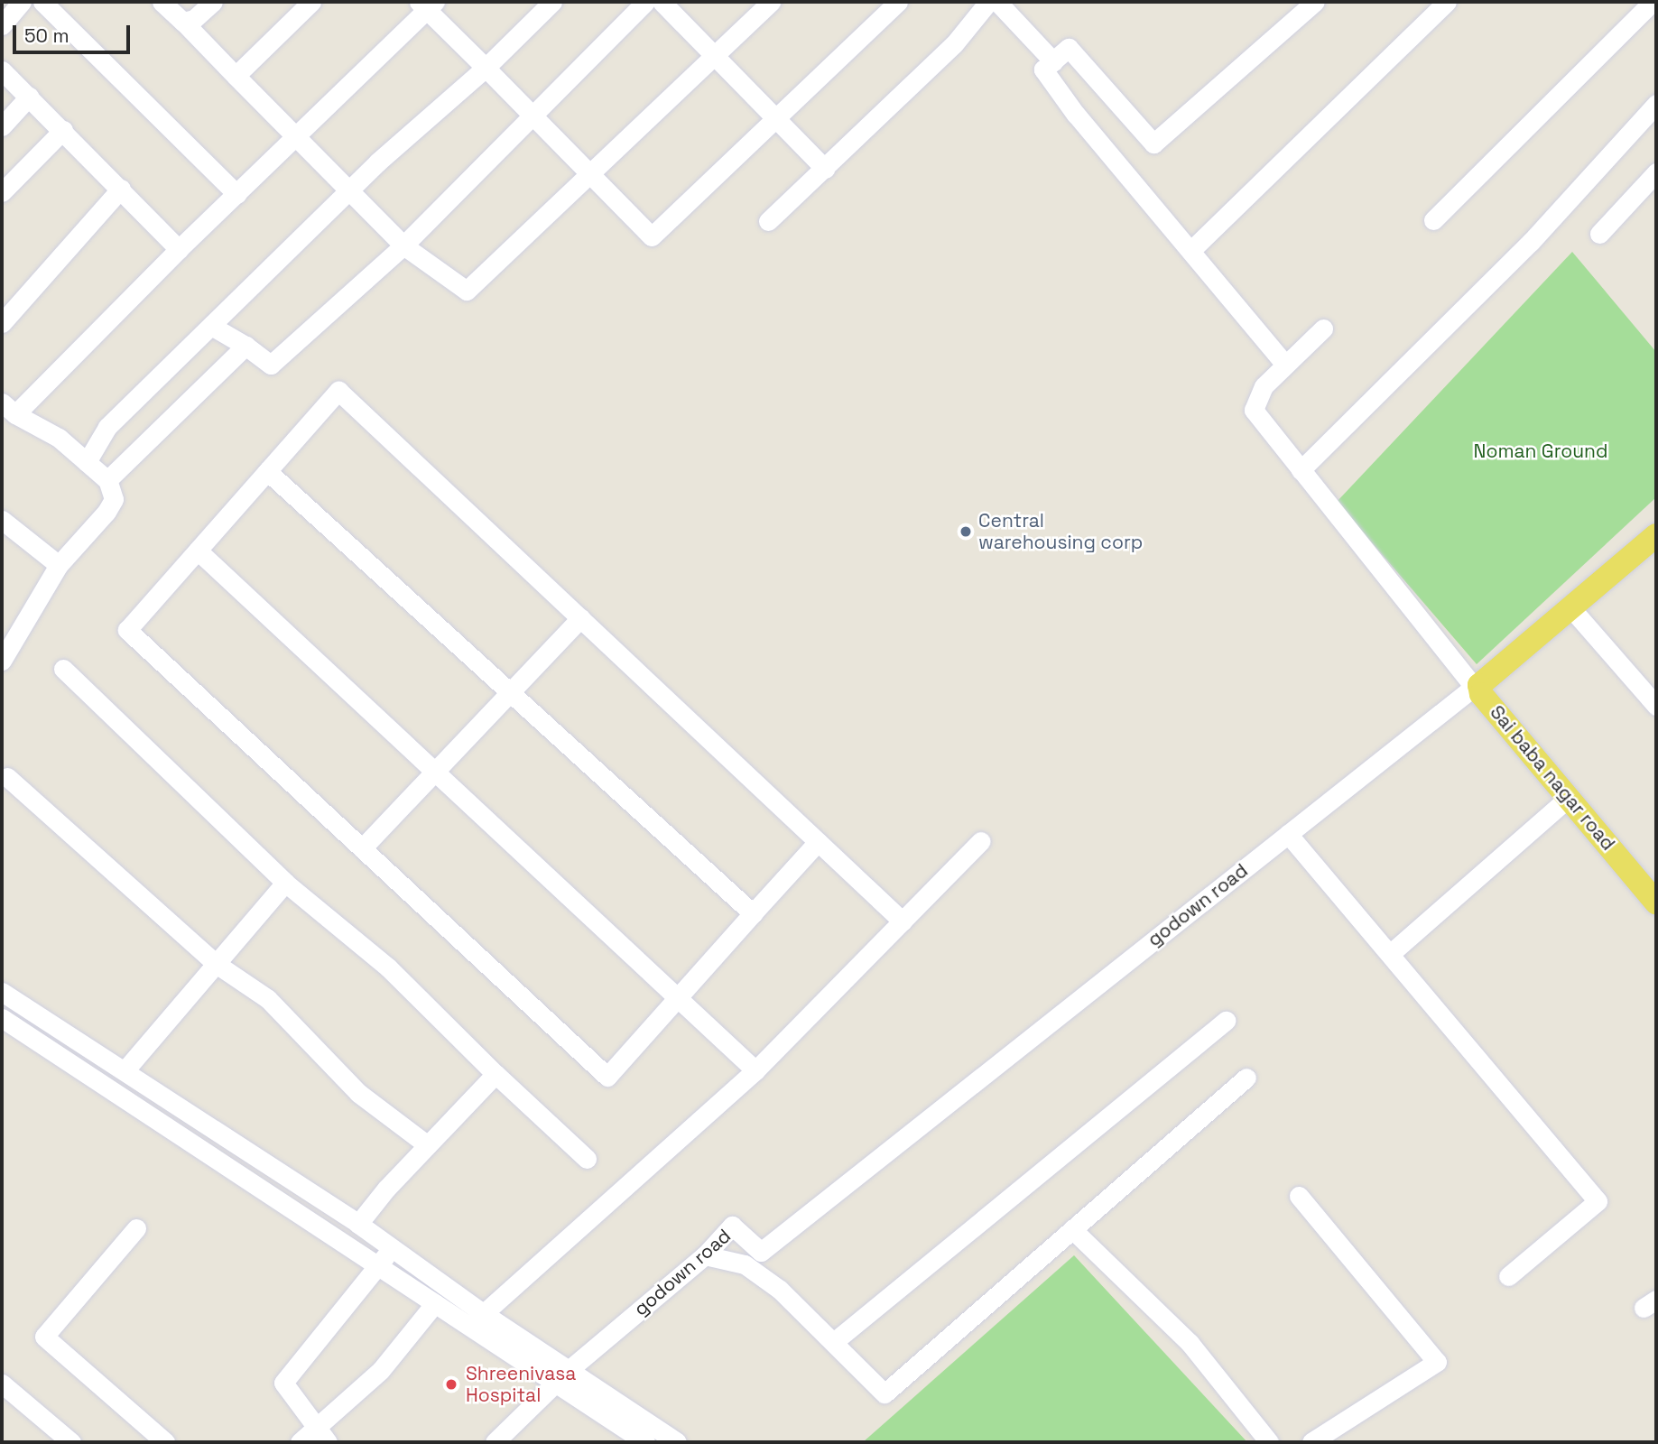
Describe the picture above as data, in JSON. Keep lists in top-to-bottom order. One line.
{"streets":{"main road":["Sai baba nagar road"],"street":["godown road"]},"crossings":[["Sai baba nagar road","godown road"]],"parks":["Noman Ground"],"places":["Central warehousing corp","Shreenivasa Hospital"],"scale_bar":"50 m"}
